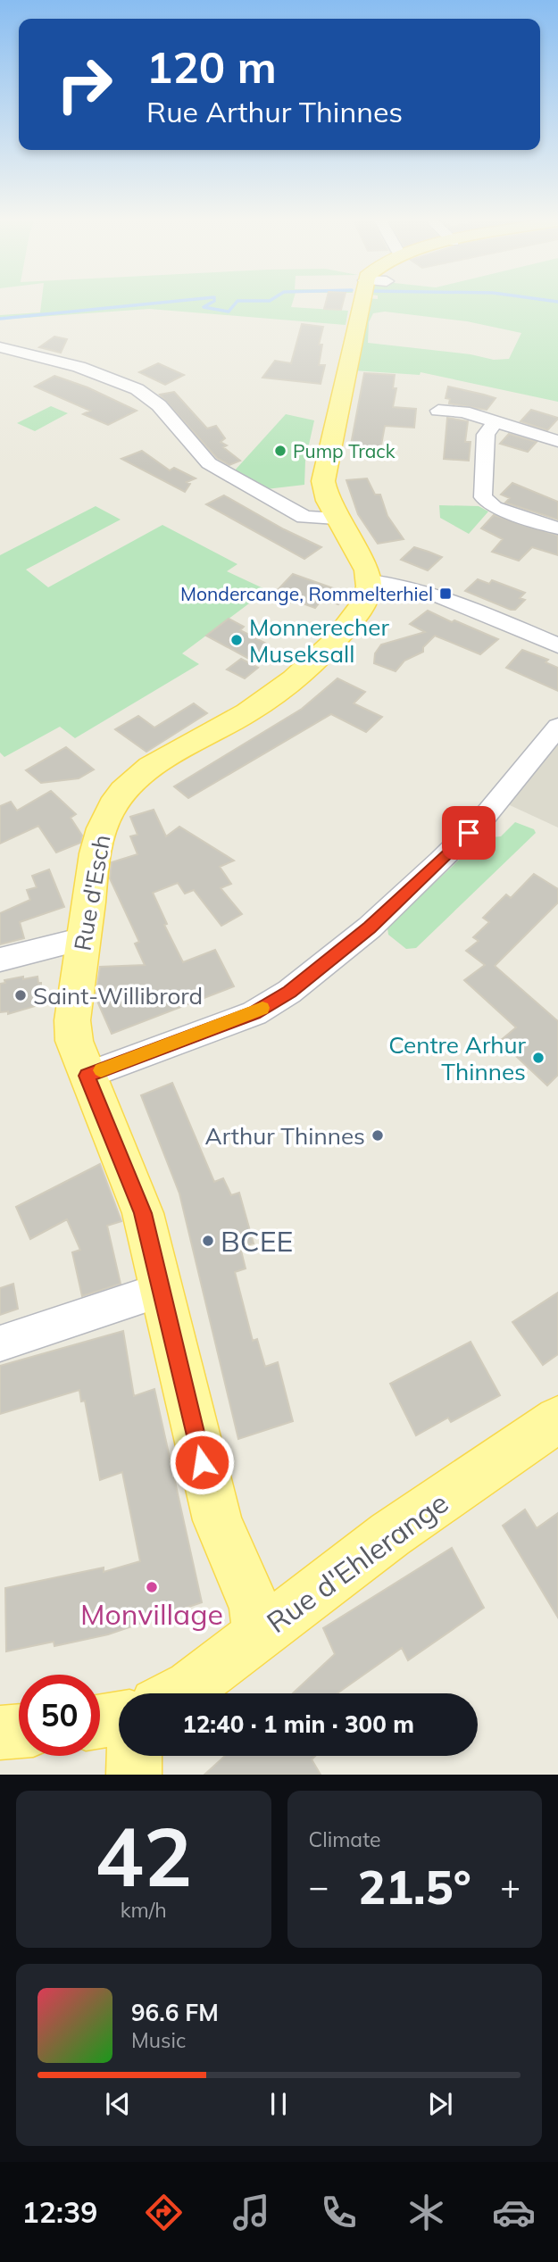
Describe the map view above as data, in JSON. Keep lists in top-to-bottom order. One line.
{"streets":{"main road":["Rue d'Esch","Rue d'Ehlerange"]},"crossings":[["Rue d'Esch","Rue d'Ehlerange"]],"places":{"other":["Pump Track","Monnerecher Museksall","Saint-Willibrord","Centre Arhur Thinnes","Arthur Thinnes","BCEE","Monvillage"],"transit":["Mondercange, Rommelterhiel"]},"page":{"turn":["120 m","Rue Arthur Thinnes"],"limit":"50","trip":"12:40 · 1 min · 300 m","tile":[["42","km/h"],"Climate"],"heat":["−","21.5°","+"],"song":["96.6 FM","Music"],"tabs":"12:39"}}
